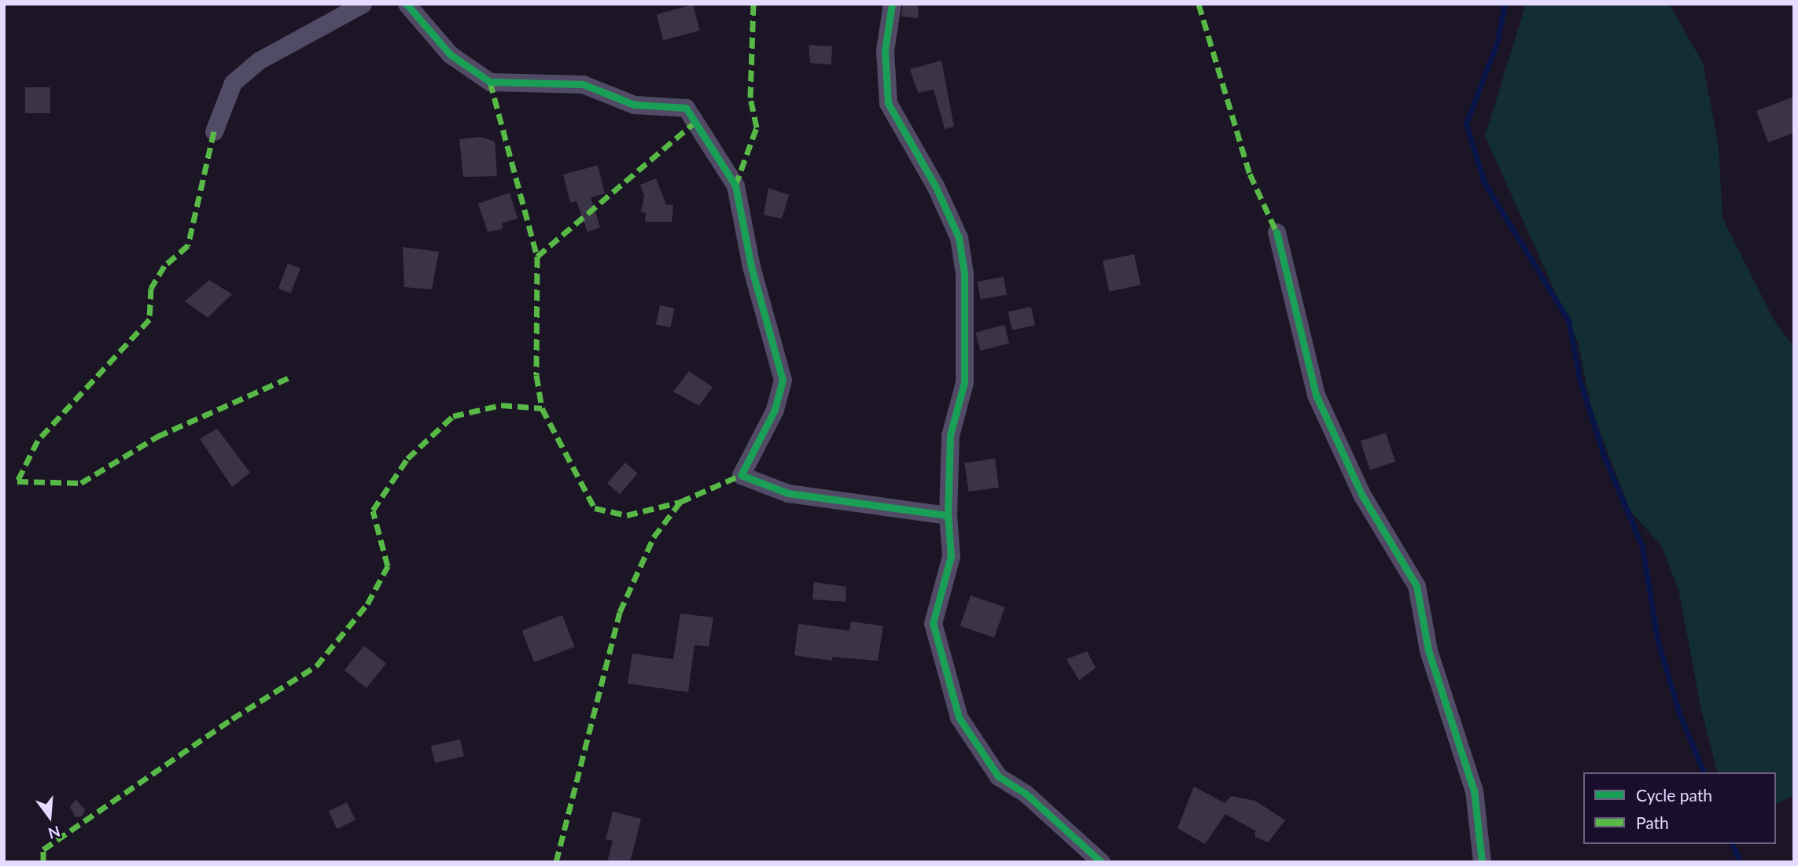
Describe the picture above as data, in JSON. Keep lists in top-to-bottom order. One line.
{"legend":["Cycle path","Path"],"north":"bottom"}
